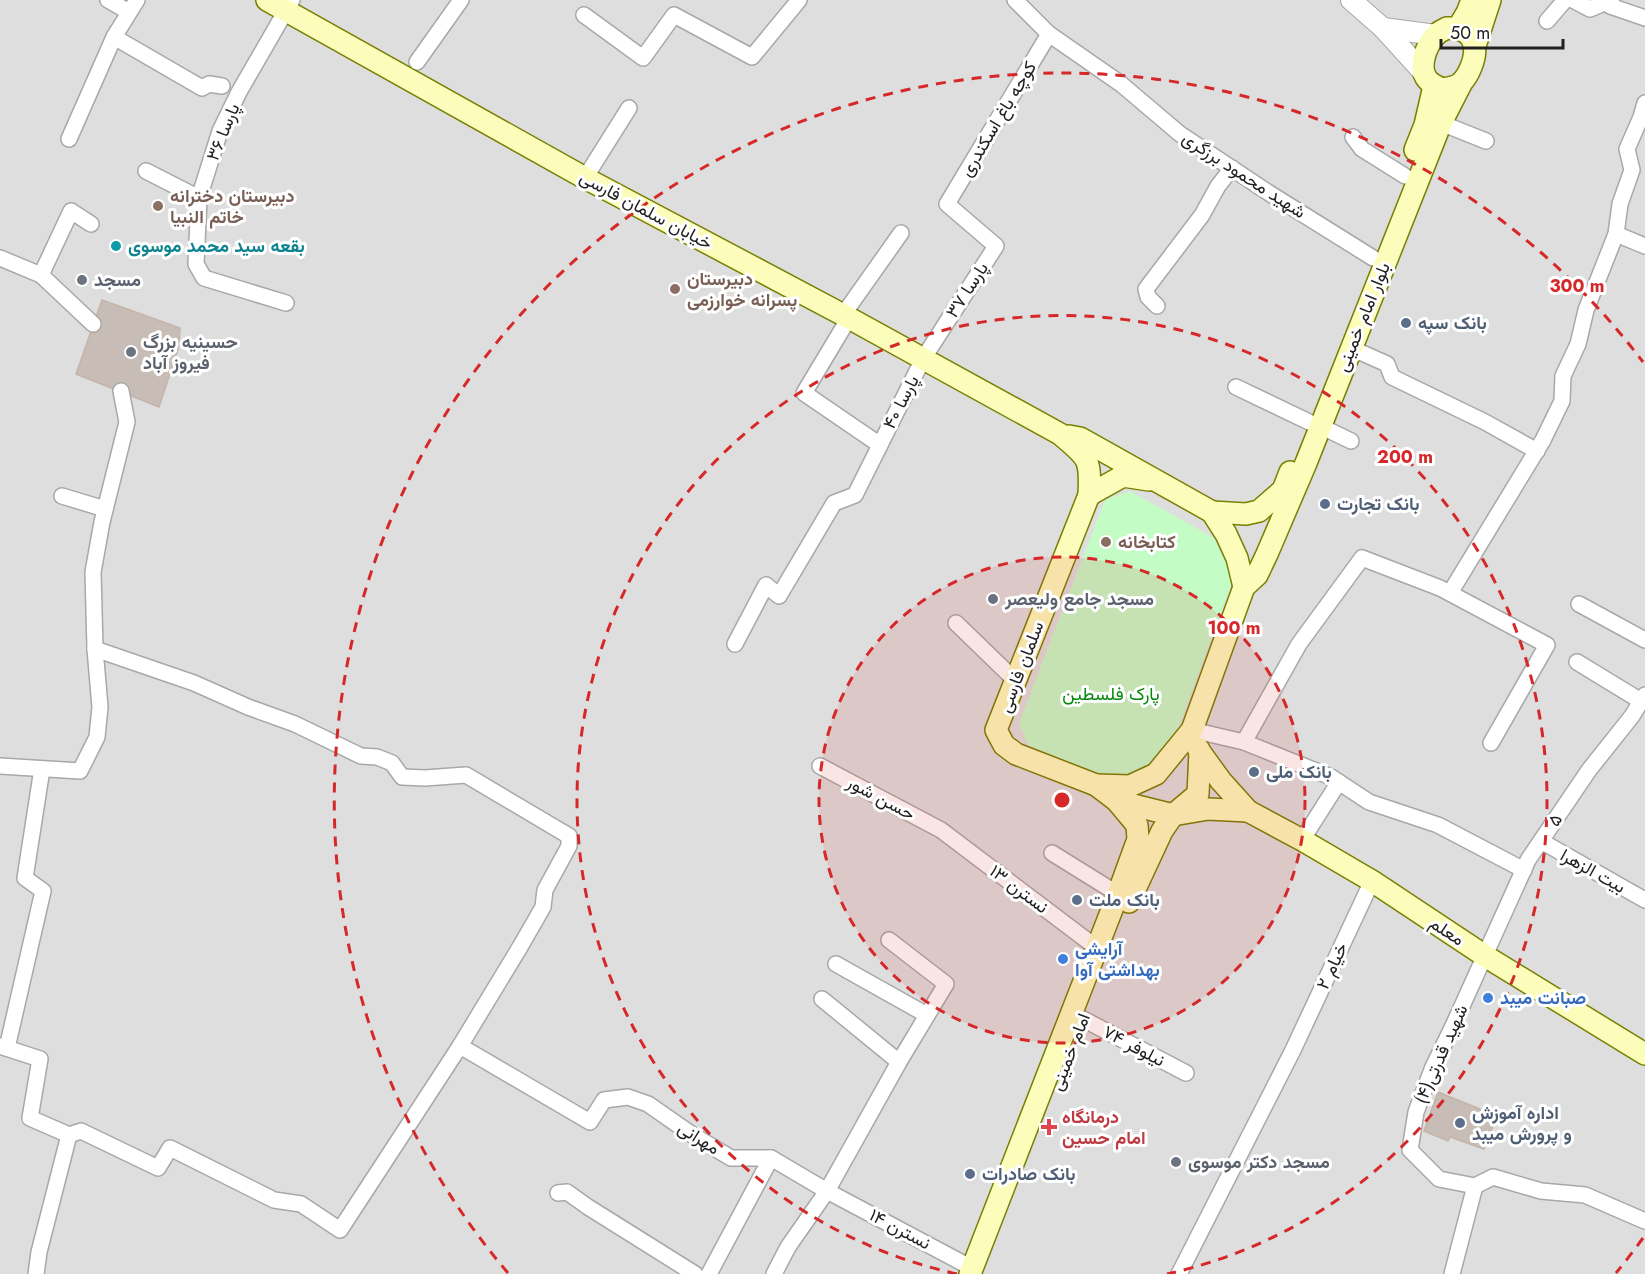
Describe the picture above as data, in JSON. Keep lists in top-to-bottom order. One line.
{"streets":{"main road":["خیابان سلمان فارسی","بلوار امام خمینی","سلمان فارسی","معلم","امام خمینی"],"street":["کوچه باغ اسکندری","پارسا ۳۶","شهید محمود برزگری","پارسا ۳۷","پارسا ۴۰","حسن شور","۵","بیت الزهرا","نسترن ۱۳","خیام ۲","نیلوفر ۷۴","شهید قدرتی(۴)","مهرانی","نسترن ۱۴"]},"crossings":[["کوچه باغ اسکندری","شهید محمود برزگری"],["کوچه باغ اسکندری","پارسا ۳۷"],["پارسا ۳۶","خیابان سلمان فارسی"],["شهید محمود برزگری","بلوار امام خمینی"],["خیابان سلمان فارسی","پارسا ۳۷"],["خیابان سلمان فارسی","پارسا ۴۰"],["پارسا ۳۷","پارسا ۴۰"],["بلوار امام خمینی","سلمان فارسی"],["حسن شور","نسترن ۱۳"],["۵","بیت الزهرا"],["۵","معلم"],["۵","شهید قدرتی(۴)"],["نسترن ۱۳","امام خمینی"],["معلم","خیام ۲"],["معلم","شهید قدرتی(۴)"],["نیلوفر ۷۴","امام خمینی"],["امام خمینی","نسترن ۱۴"]],"parks":["پارک فلسطین"],"places":{"other":["دبیرستان دخترانه خاتم النبیا","بقعه سید محمد موسوی","مسجد","دبیرستان پسرانه خوارزمی","بانک سپه","حسینیه بزرگ فیروز آباد","بانک تجارت","کتابخانه","مسجد جامع ولیعصر","بانک ملی","بانک ملت","آرایشی بهداشتی آوا","صبانت میبد","اداره آموزش و پرورش میبد","مسجد دکتر موسوی","بانک صادرات"],"health":["درمانگاه امام حسین"]},"scale_bar":"50 m","rings":["300 m","200 m","100 m"]}
